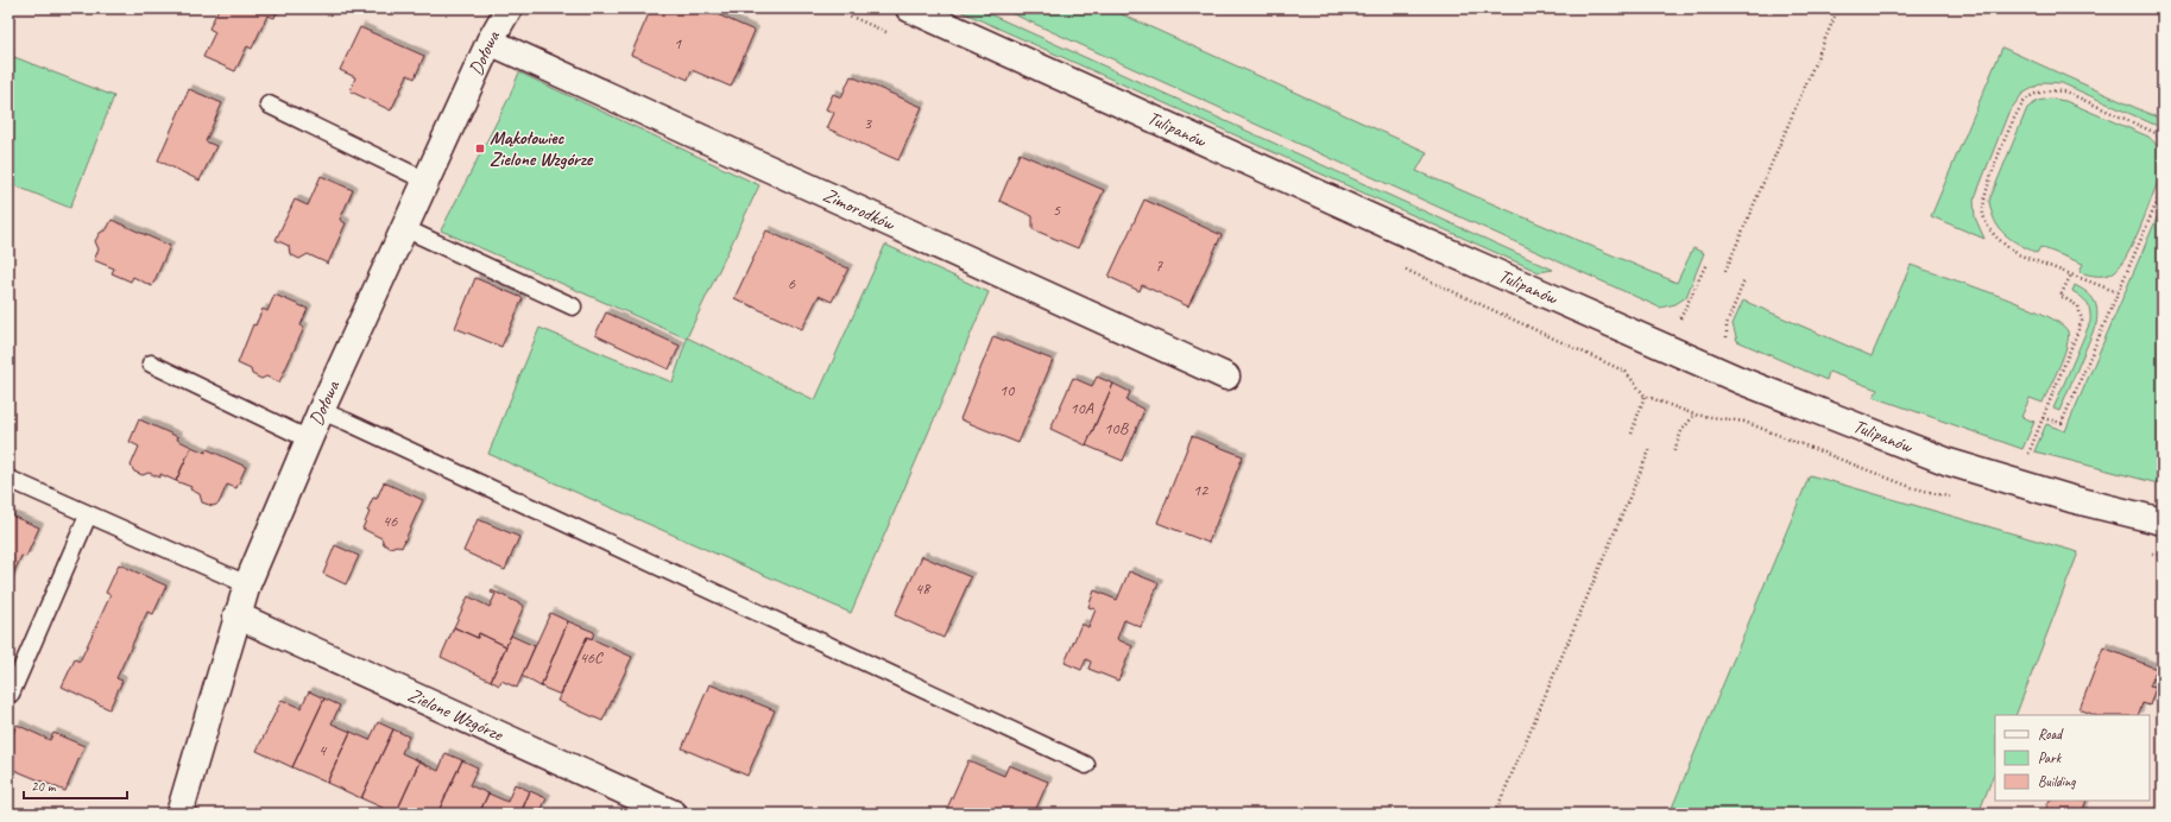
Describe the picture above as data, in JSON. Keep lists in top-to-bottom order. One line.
{"streets":{"street":["Dołowa","Tulipanów","Zimorodków","Zielone Wzgórze"]},"crossings":[["Dołowa","Zimorodków"],["Dołowa","Zielone Wzgórze"]],"places":{"transit":["Mąkołowiec Zielone Wzgórze"]},"house_numbers":["1","3","5","7","6","10","10A","10B","12","46","48","46C","4"],"legend":["Road","Park","Building"],"scale_bar":"20 m"}
